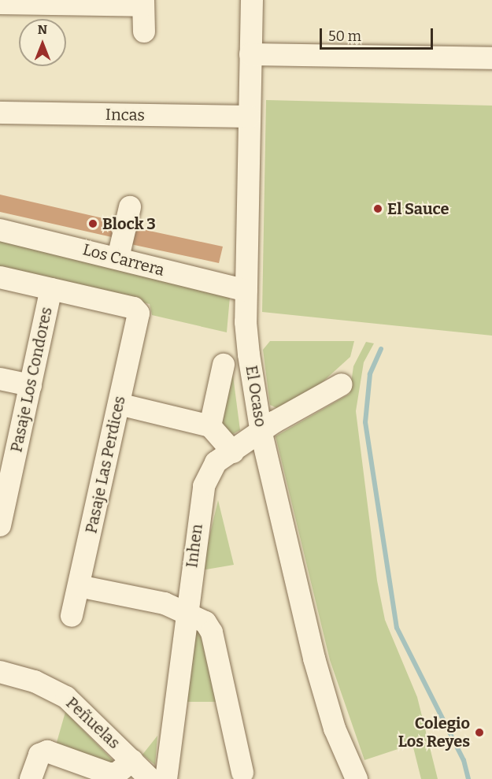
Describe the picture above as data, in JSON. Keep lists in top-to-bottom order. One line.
{"streets":{"street":["Incas","Los Carrera","Pasaje Los Condores","El Ocaso","Pasaje Las Perdices","Inhen","Peñuelas"]},"crossings":[["Incas","El Ocaso"],["Los Carrera","El Ocaso"],["Pasaje Los Condores","Pasaje Las Perdices"],["El Ocaso","Inhen"]],"places":["El Sauce","Block 3","Colegio Los Reyes"],"scale_bar":"50 m","north":"top"}
